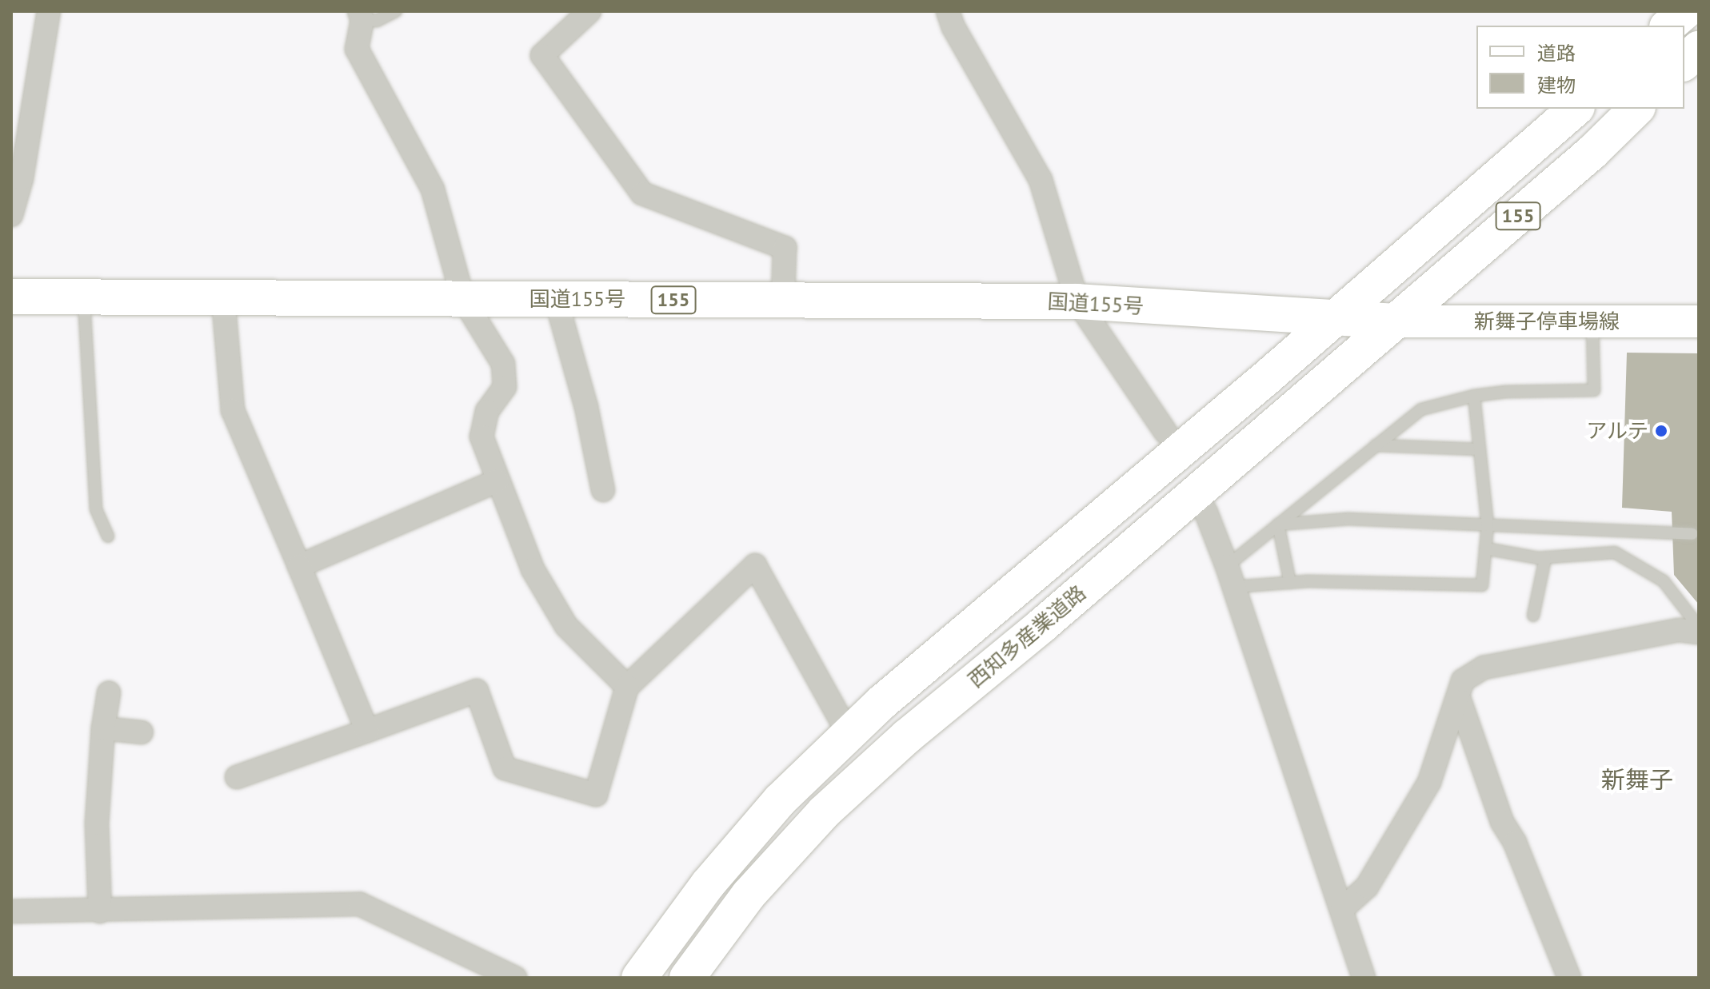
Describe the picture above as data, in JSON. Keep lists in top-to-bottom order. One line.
{"streets":{"highway":["155","国道155号","西知多産業道路"],"main road":["新舞子停車場線"]},"crossings":[["155","国道155号"],["155","新舞子停車場線"],["155","西知多産業道路"],["国道155号","新舞子停車場線"],["国道155号","西知多産業道路"],["新舞子停車場線","西知多産業道路"]],"districts":["新舞子"],"places":["アルテ"],"legend":["道路","建物"]}
